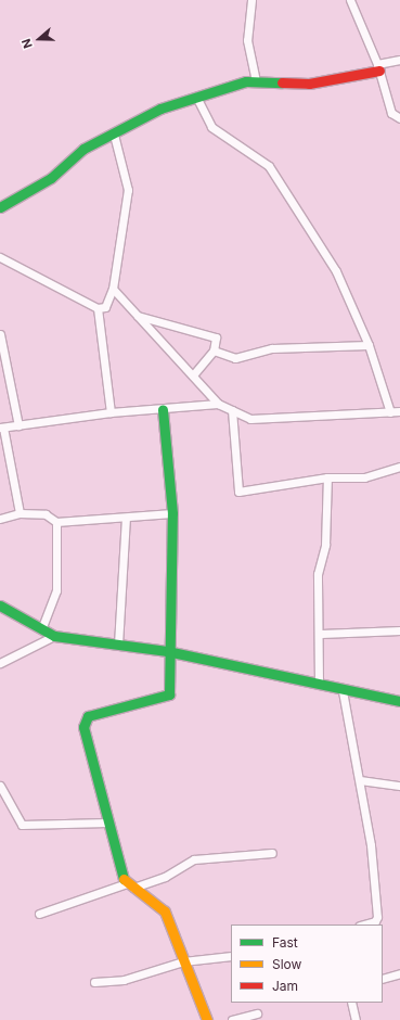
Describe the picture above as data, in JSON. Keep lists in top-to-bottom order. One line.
{"legend":["Fast","Slow","Jam"],"north":"left"}
